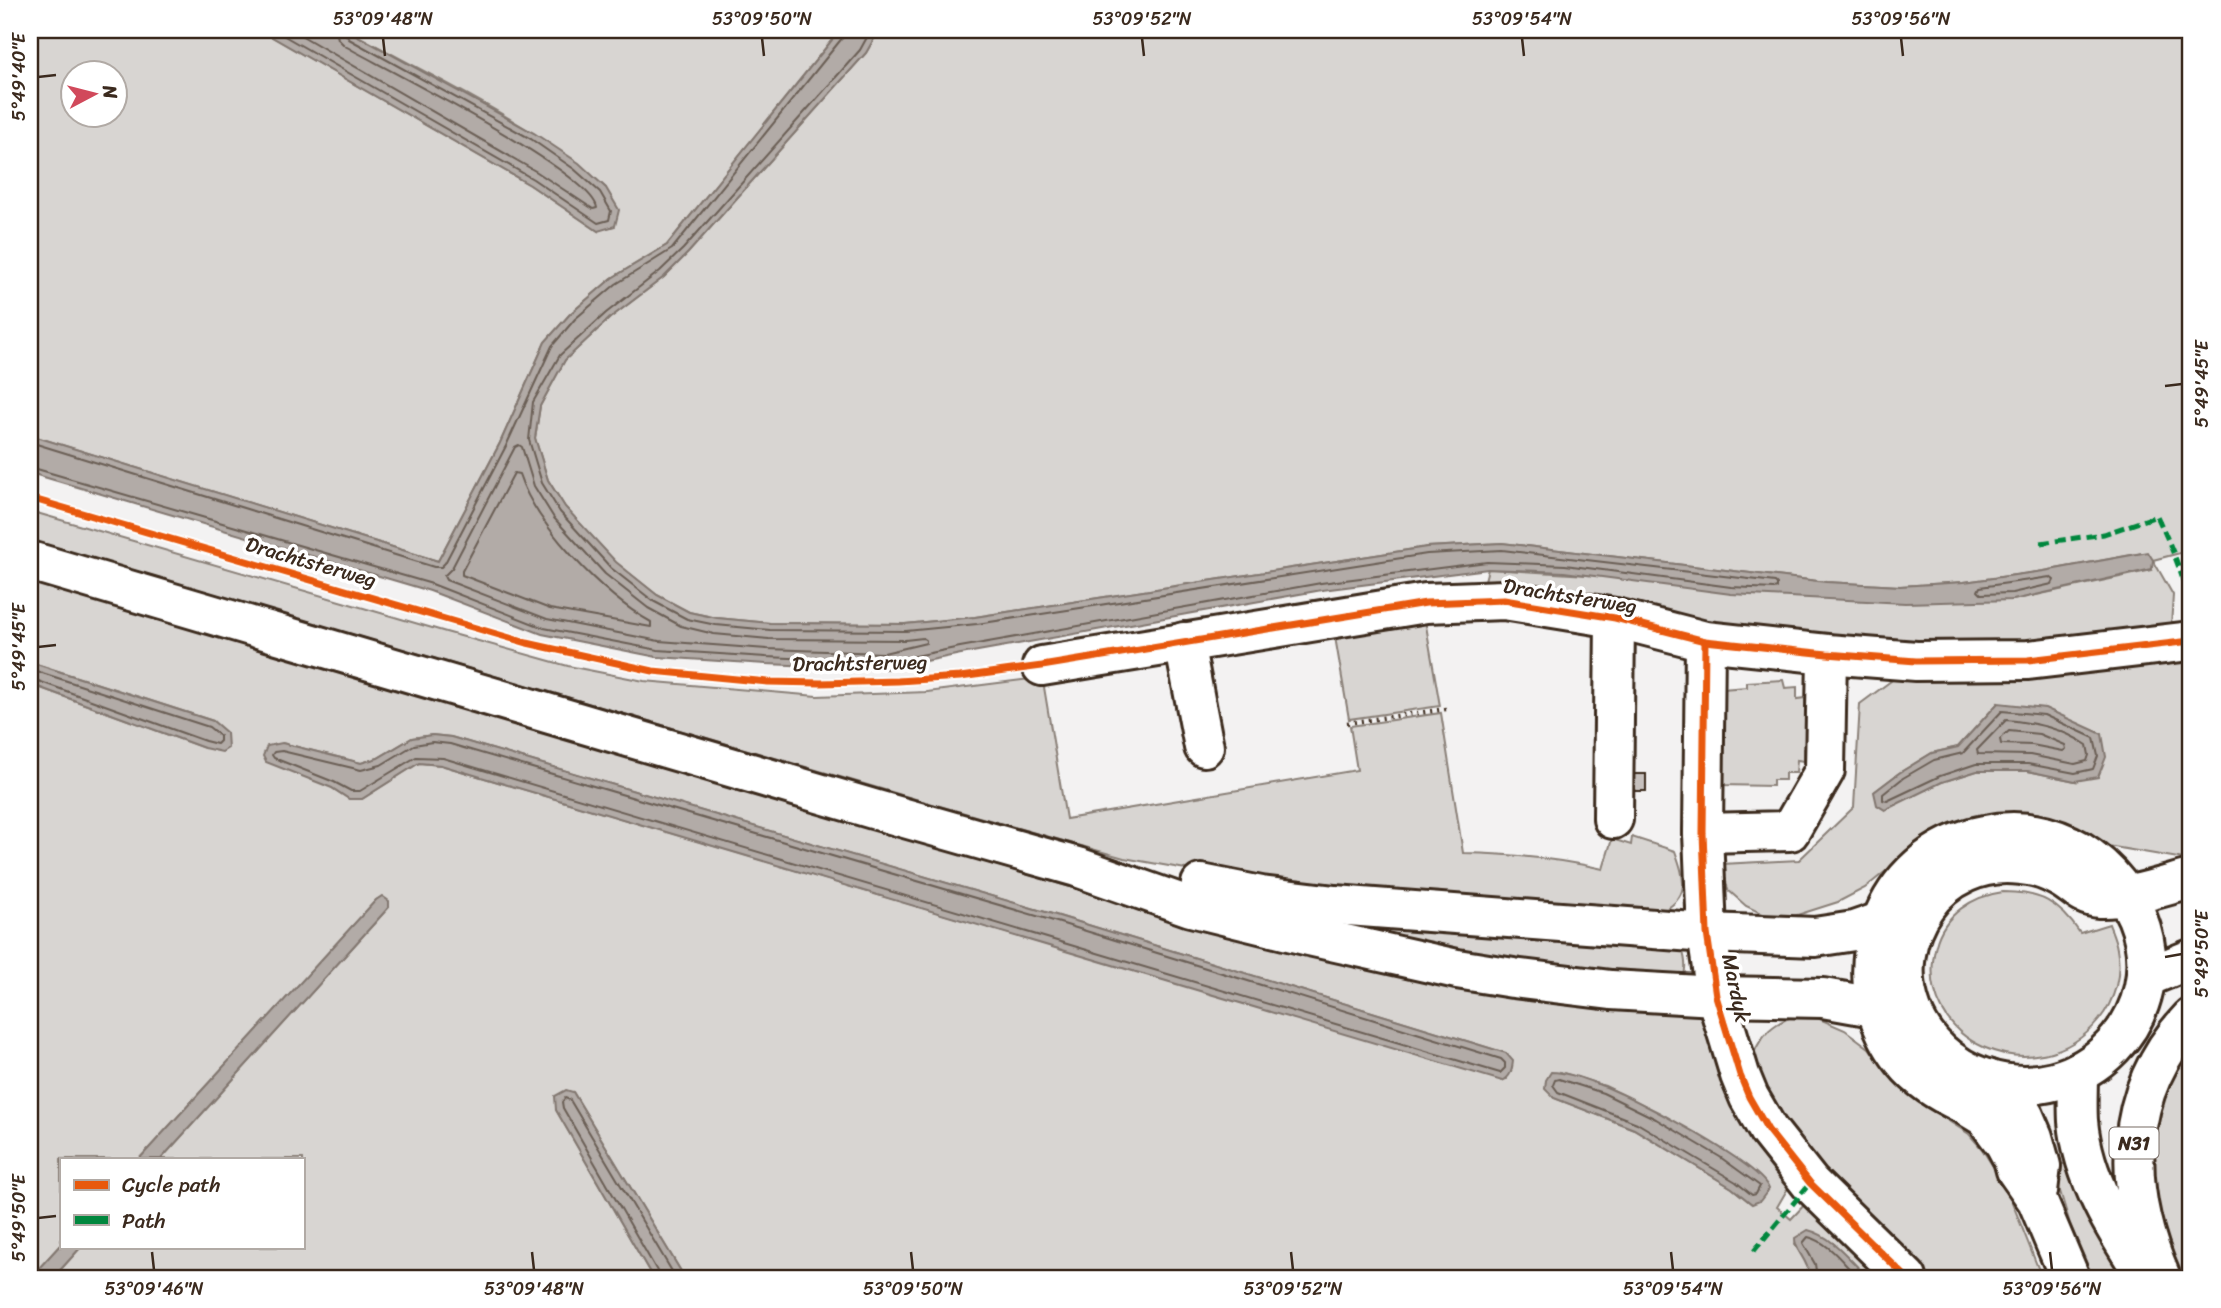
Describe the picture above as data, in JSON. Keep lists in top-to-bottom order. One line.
{"streets":{"main road":["Drachtsterweg","Mardyk","N31"]},"crossings":[["Drachtsterweg","Mardyk"]],"legend":["Cycle path","Path"],"north":"right","coordinates":["53°09'48\"N","53°09'50\"N","53°09'52\"N","53°09'54\"N","53°09'56\"N","5°49'40\"E","5°49'45\"E","5°49'50\"E","53°09'46\"N"]}
